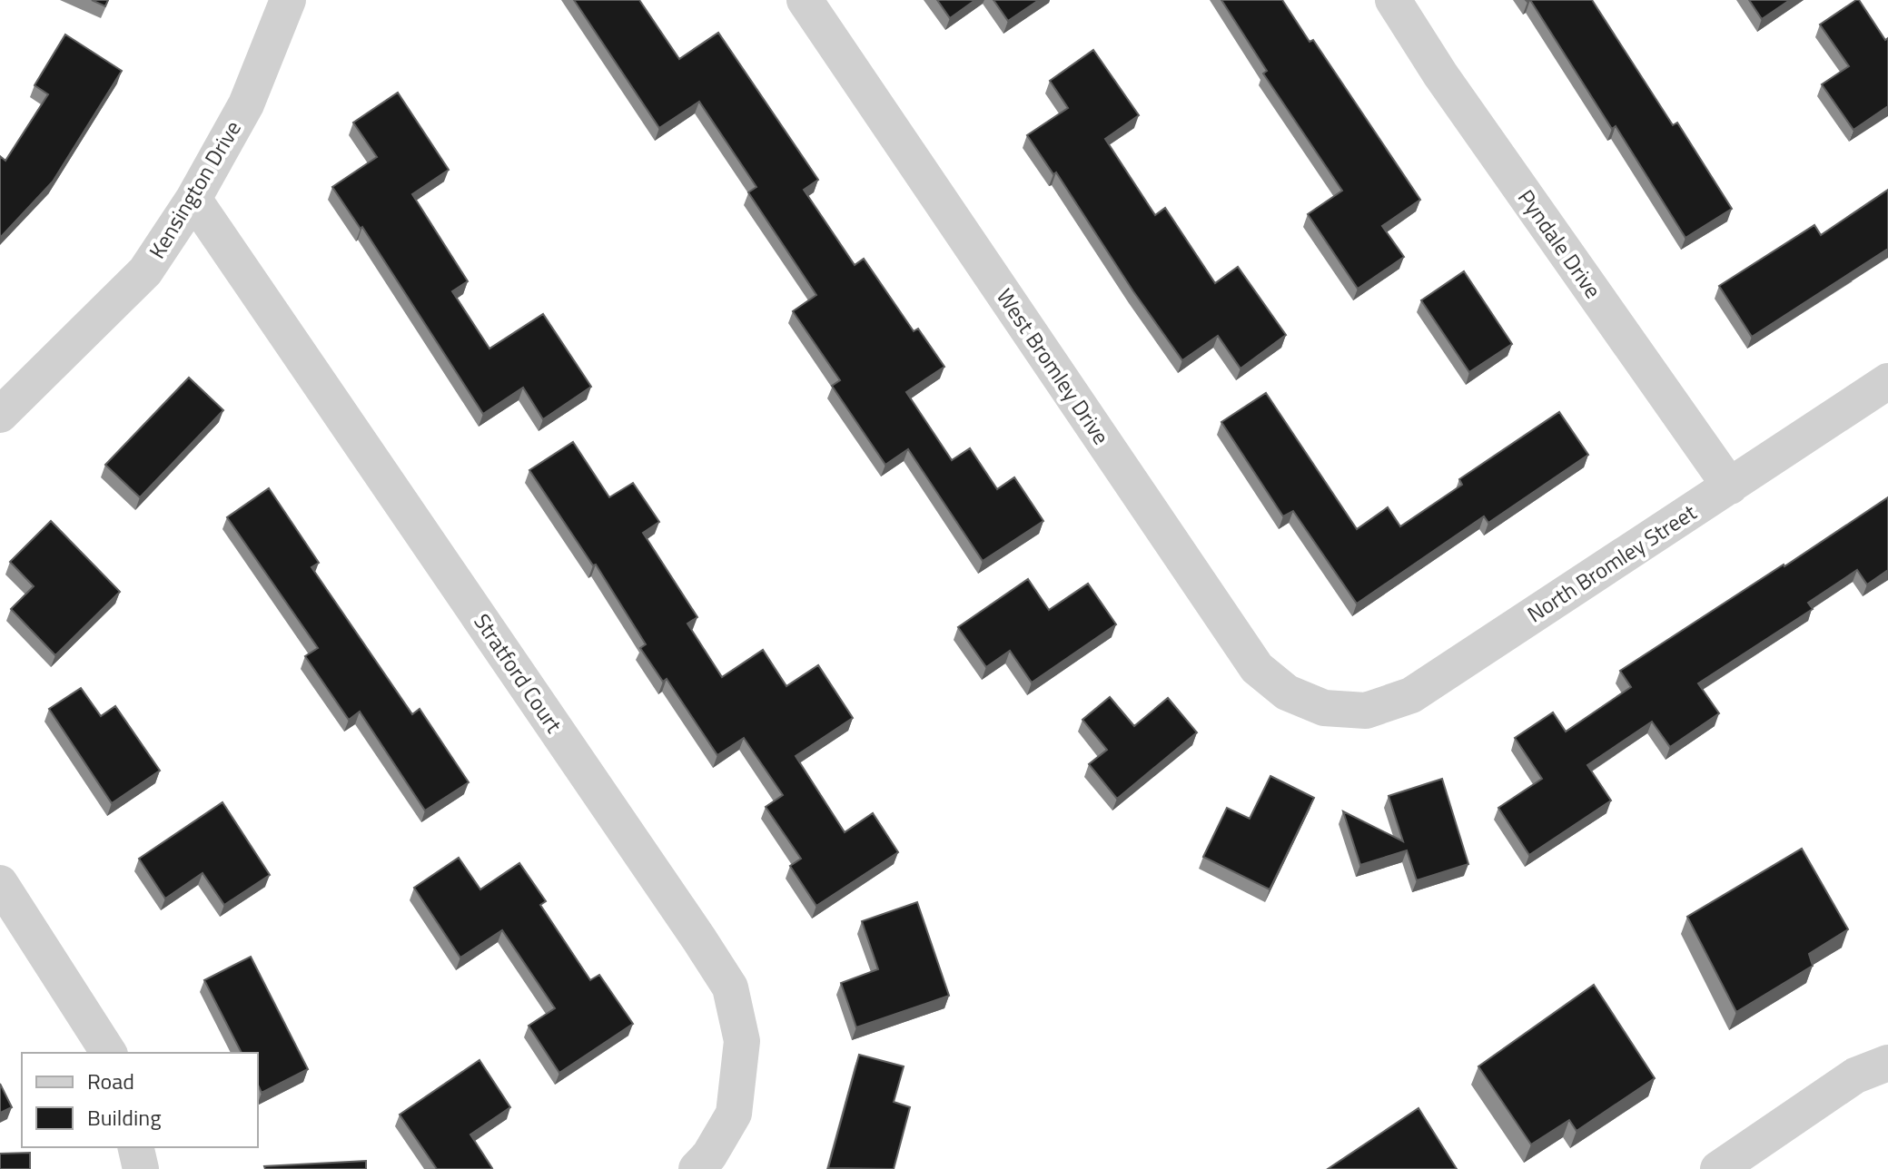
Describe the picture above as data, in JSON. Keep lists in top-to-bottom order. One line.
{"streets":{"street":["Kensington Drive","Pyndale Drive","West Bromley Drive","North Bromley Street","Stratford Court"]},"crossings":[["Kensington Drive","Stratford Court"],["Pyndale Drive","North Bromley Street"],["West Bromley Drive","North Bromley Street"]],"legend":["Road","Building"]}
